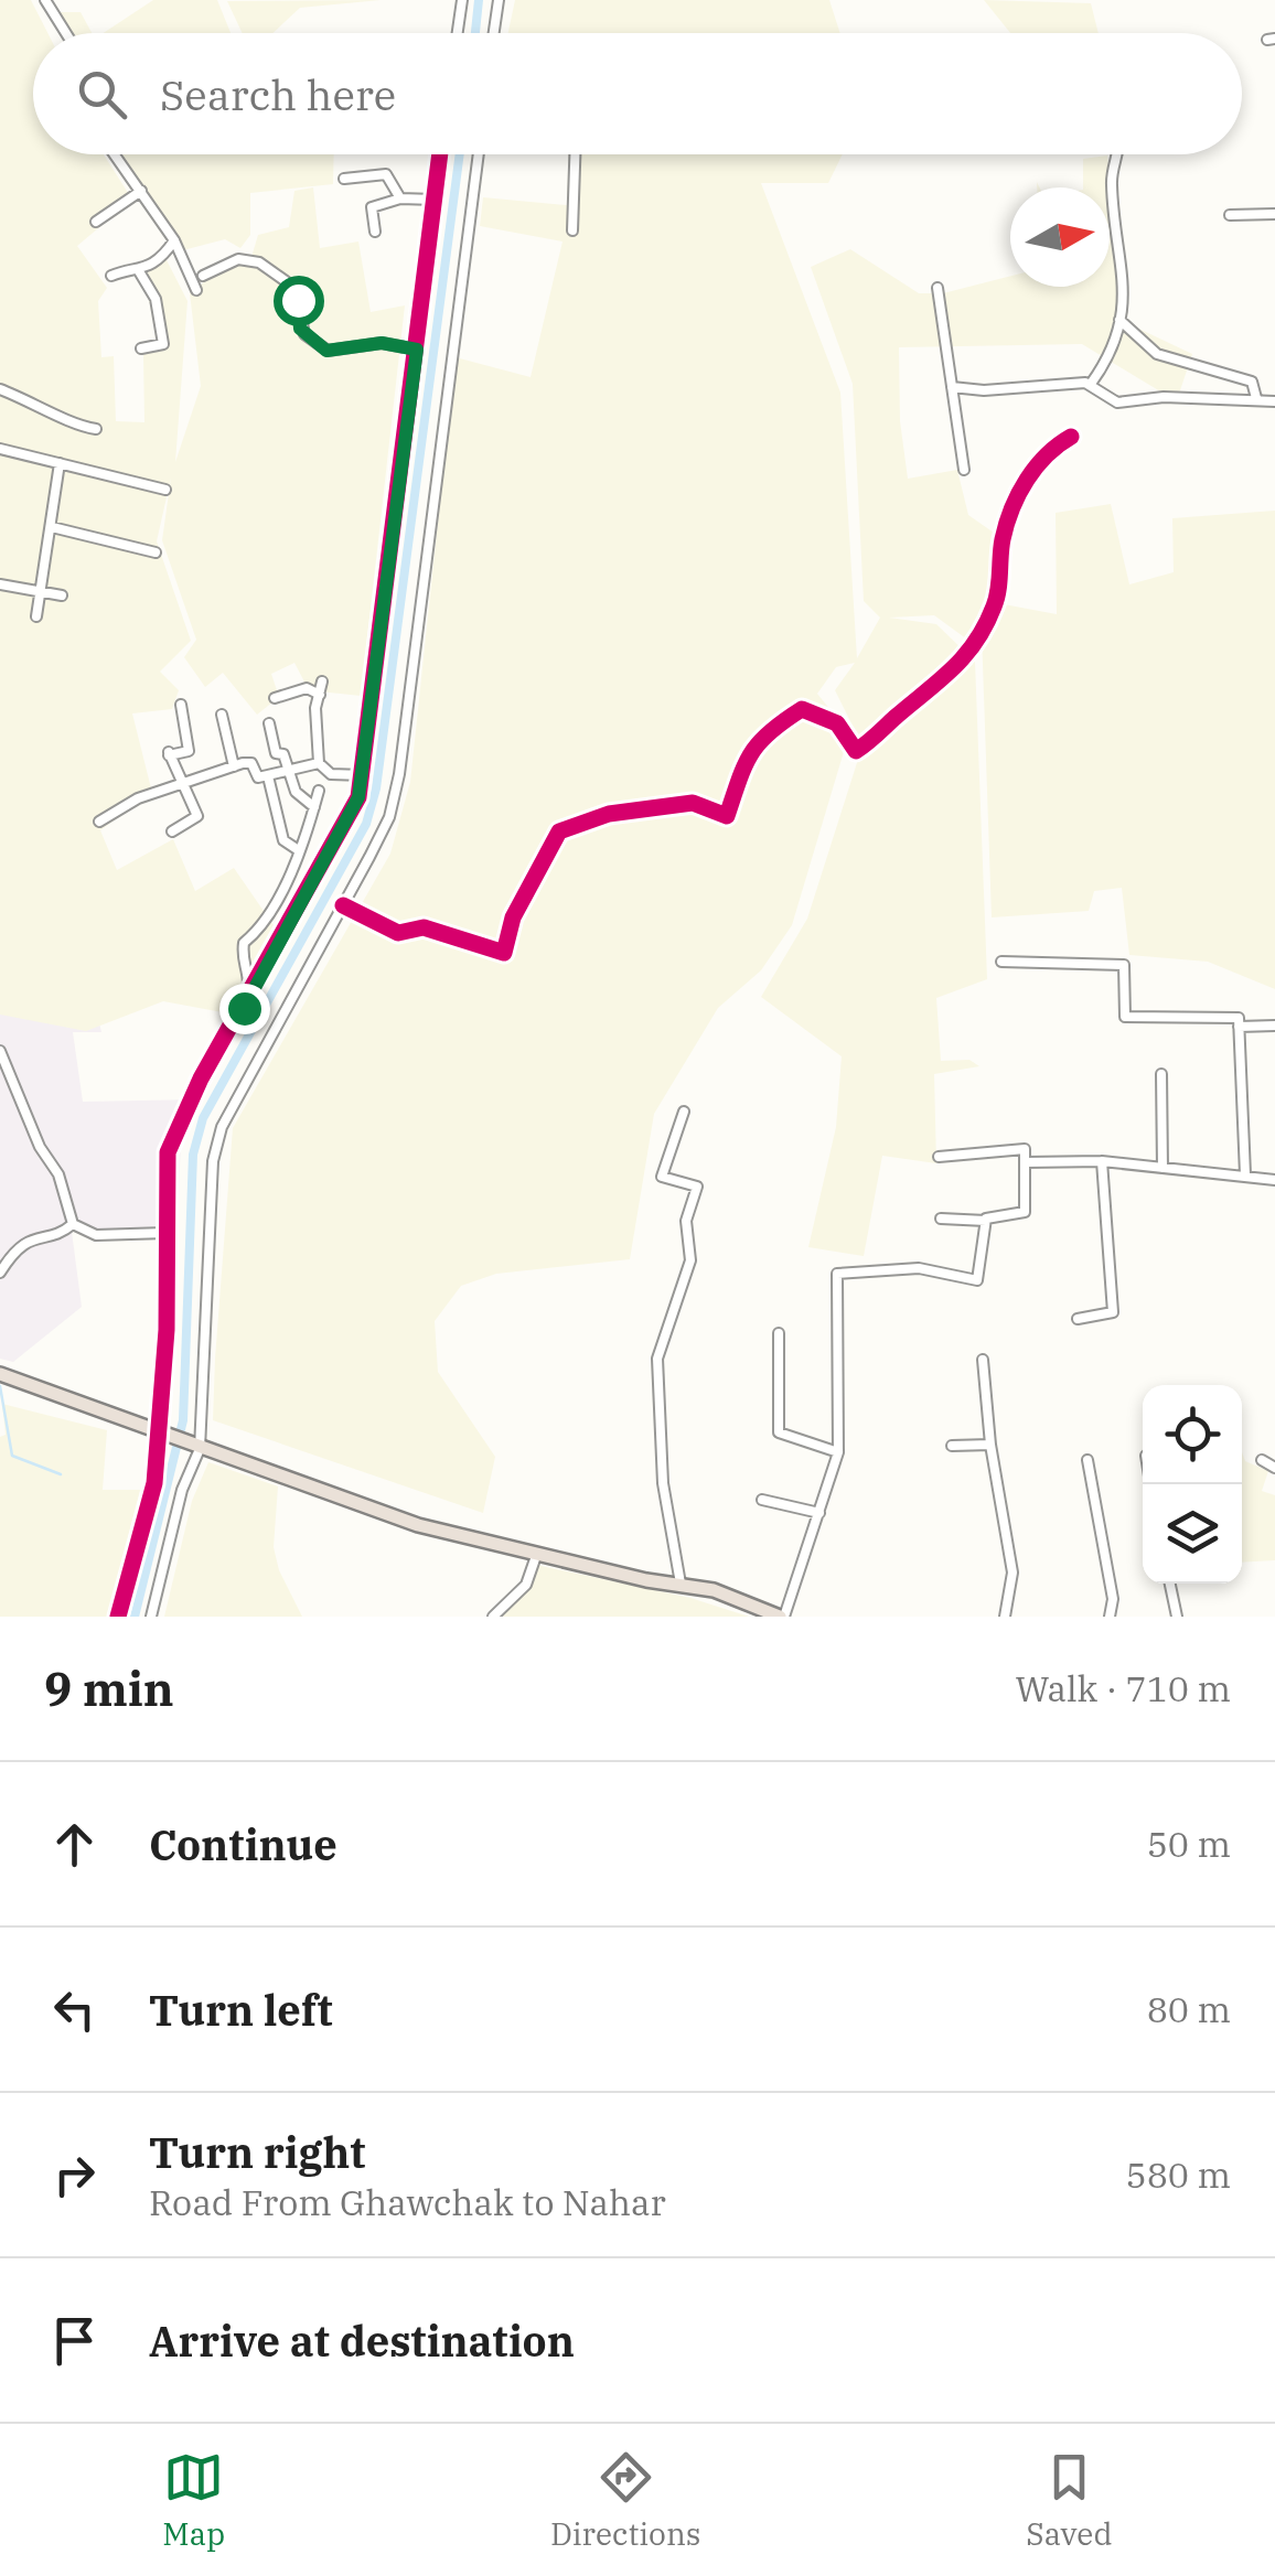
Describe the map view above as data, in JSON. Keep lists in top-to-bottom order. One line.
{"north":"right","page":{"search":"Search here","heading":["9 min","Walk · 710 m"],"list":[["Continue","50 m"],["Turn left","80 m"],["Turn right","Road From Ghawchak to Nahar","580 m"],"Arrive at destination"],"nav":["Map","Directions","Saved"]}}
